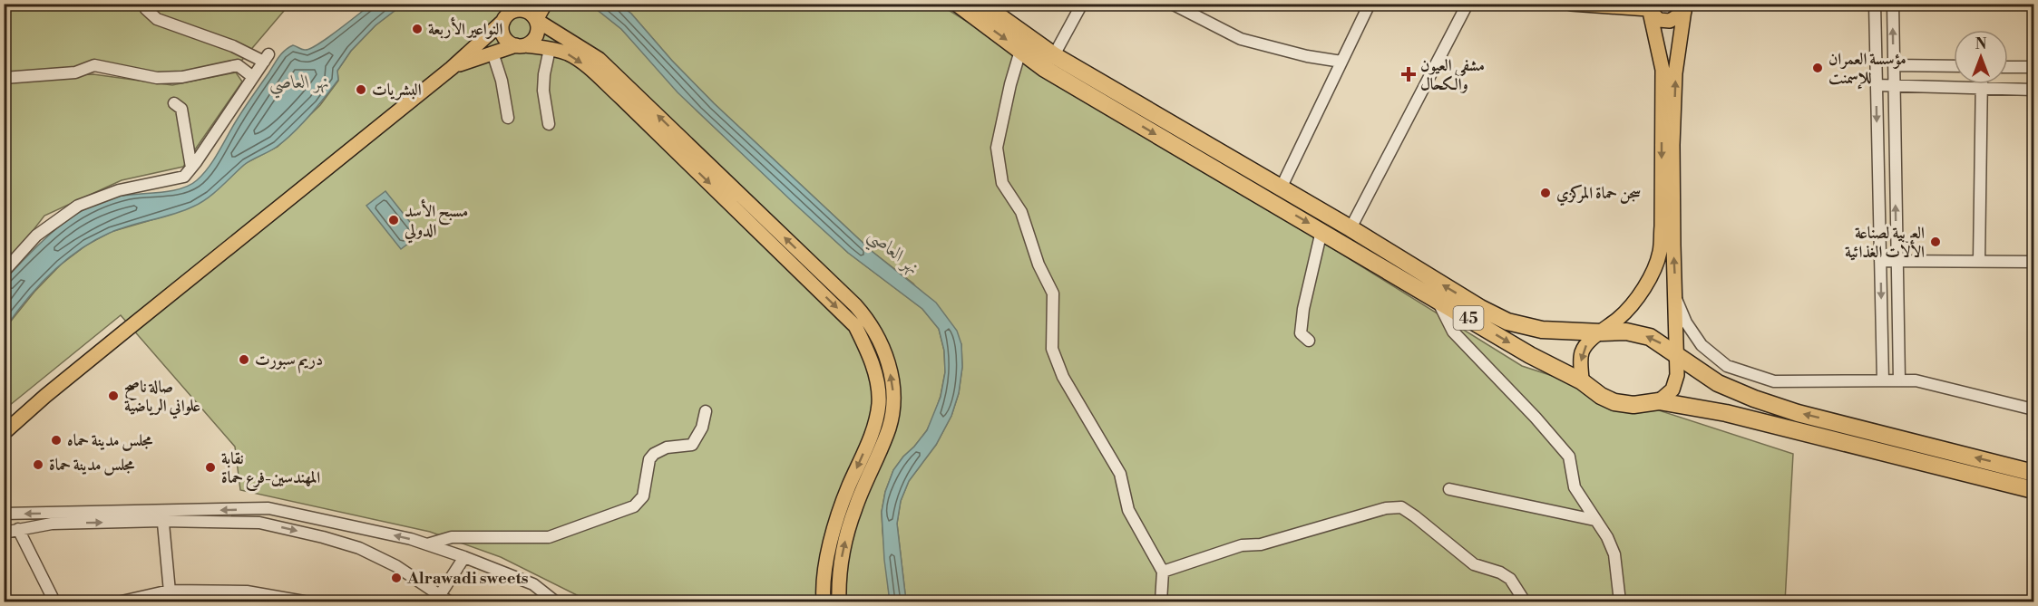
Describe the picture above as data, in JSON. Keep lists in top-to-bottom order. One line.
{"streets":{"highway":["45"]},"water":["نهر العاصي"],"places":{"other":["النواعير الأربعة","مؤسسة العمران للإسمنت","البشريات","سجن حماة المركزي","مسبح الأسد الدولي","العربية لصناعة الألات الغذائية","دريم سبورت","صالة ناصح علواني الرياضية","مجلس مدينة حماه","مجلس مدينة حماة","نقابة المهندسين-فرع حماة","Alrawadi sweets"],"health":["مشفى العيون والكحال"]},"north":"top"}
